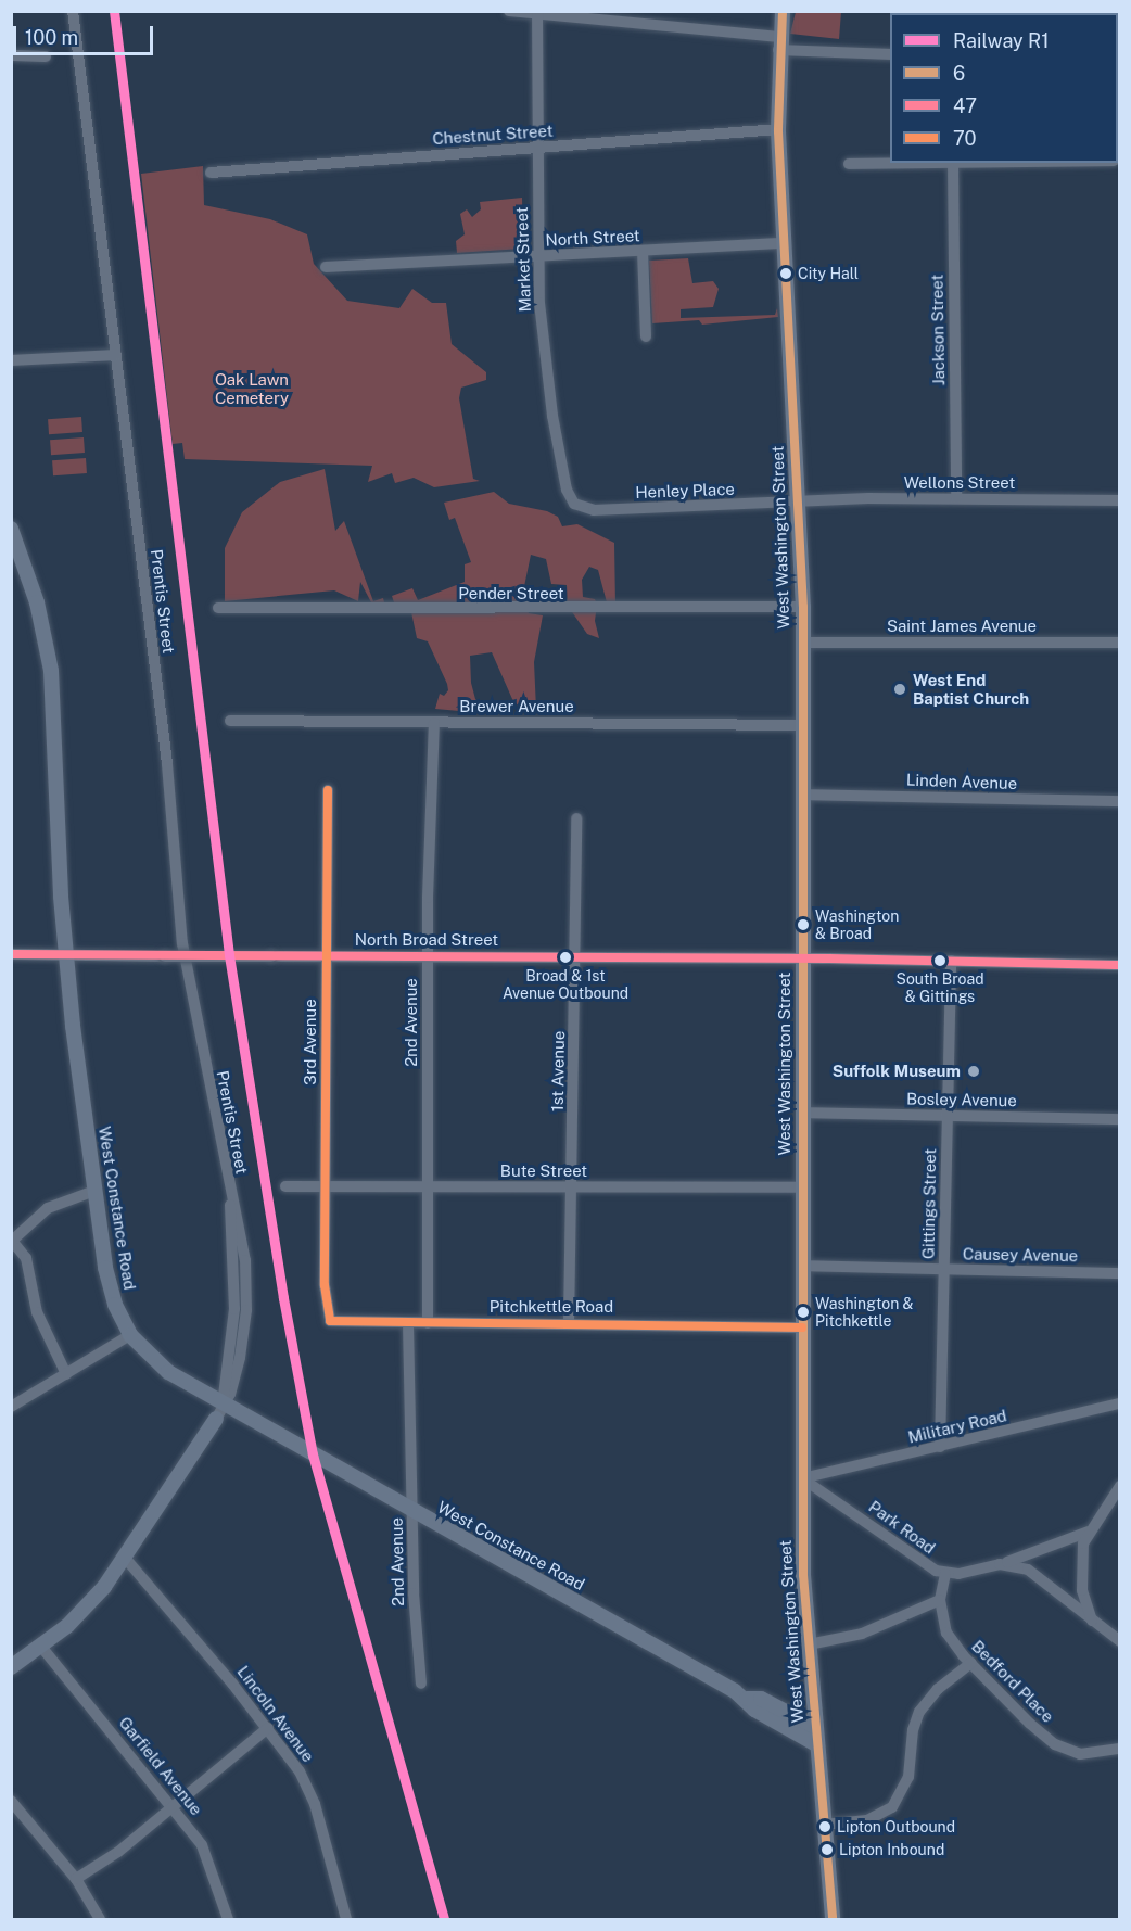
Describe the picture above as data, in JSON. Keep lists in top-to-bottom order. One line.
{"streets":{"main road":["West Washington Street","West Constance Road"],"street":["Chestnut Street","North Street","Market Street","Jackson Street","Wellons Street","Henley Place","Pender Street","Prentis Street","Saint James Avenue","Brewer Avenue","Linden Avenue","North Broad Street","2nd Avenue","3rd Avenue","1st Avenue","Bosley Avenue","Bute Street","Gittings Street","Causey Avenue","Pitchkettle Road","Military Road","Park Road","Bedford Place","Lincoln Avenue","Garfield Avenue"]},"crossings":[["Chestnut Street","Market Street"],["Chestnut Street","West Washington Street"],["North Street","Market Street"],["North Street","West Washington Street"],["Market Street","Henley Place"],["Jackson Street","Wellons Street"],["Wellons Street","Henley Place"],["Wellons Street","West Washington Street"],["Henley Place","West Washington Street"],["West Washington Street","Pender Street"],["West Washington Street","Saint James Avenue"],["West Washington Street","Brewer Avenue"],["West Washington Street","Linden Avenue"],["West Washington Street","North Broad Street"],["West Washington Street","Bosley Avenue"],["West Washington Street","Bute Street"],["West Washington Street","West Constance Road"],["West Washington Street","Causey Avenue"],["West Washington Street","Pitchkettle Road"],["West Washington Street","Military Road"],["West Washington Street","Park Road"],["Prentis Street","West Constance Road"],["Brewer Avenue","2nd Avenue"],["North Broad Street","2nd Avenue"],["North Broad Street","3rd Avenue"],["North Broad Street","1st Avenue"],["North Broad Street","Gittings Street"],["North Broad Street","West Constance Road"],["2nd Avenue","Bute Street"],["2nd Avenue","West Constance Road"],["2nd Avenue","Pitchkettle Road"],["3rd Avenue","Bute Street"],["3rd Avenue","Pitchkettle Road"],["1st Avenue","Bute Street"],["1st Avenue","Pitchkettle Road"],["Bosley Avenue","Gittings Street"],["Gittings Street","Causey Avenue"],["Gittings Street","Military Road"],["Military Road","Park Road"],["Park Road","Bedford Place"]],"parks":["Oak Lawn Cemetery"],"places":["City Hall","West End Baptist Church","Washington & Broad","Broad & 1st Avenue Outbound","South Broad & Gittings","Suffolk Museum","Washington & Pitchkettle","Lipton Outbound","Lipton Inbound"],"lines":["rail line R1","transit line 6","transit line 70","transit line 47"],"legend":["Railway R1","6","47","70"],"scale_bar":"100 m"}
